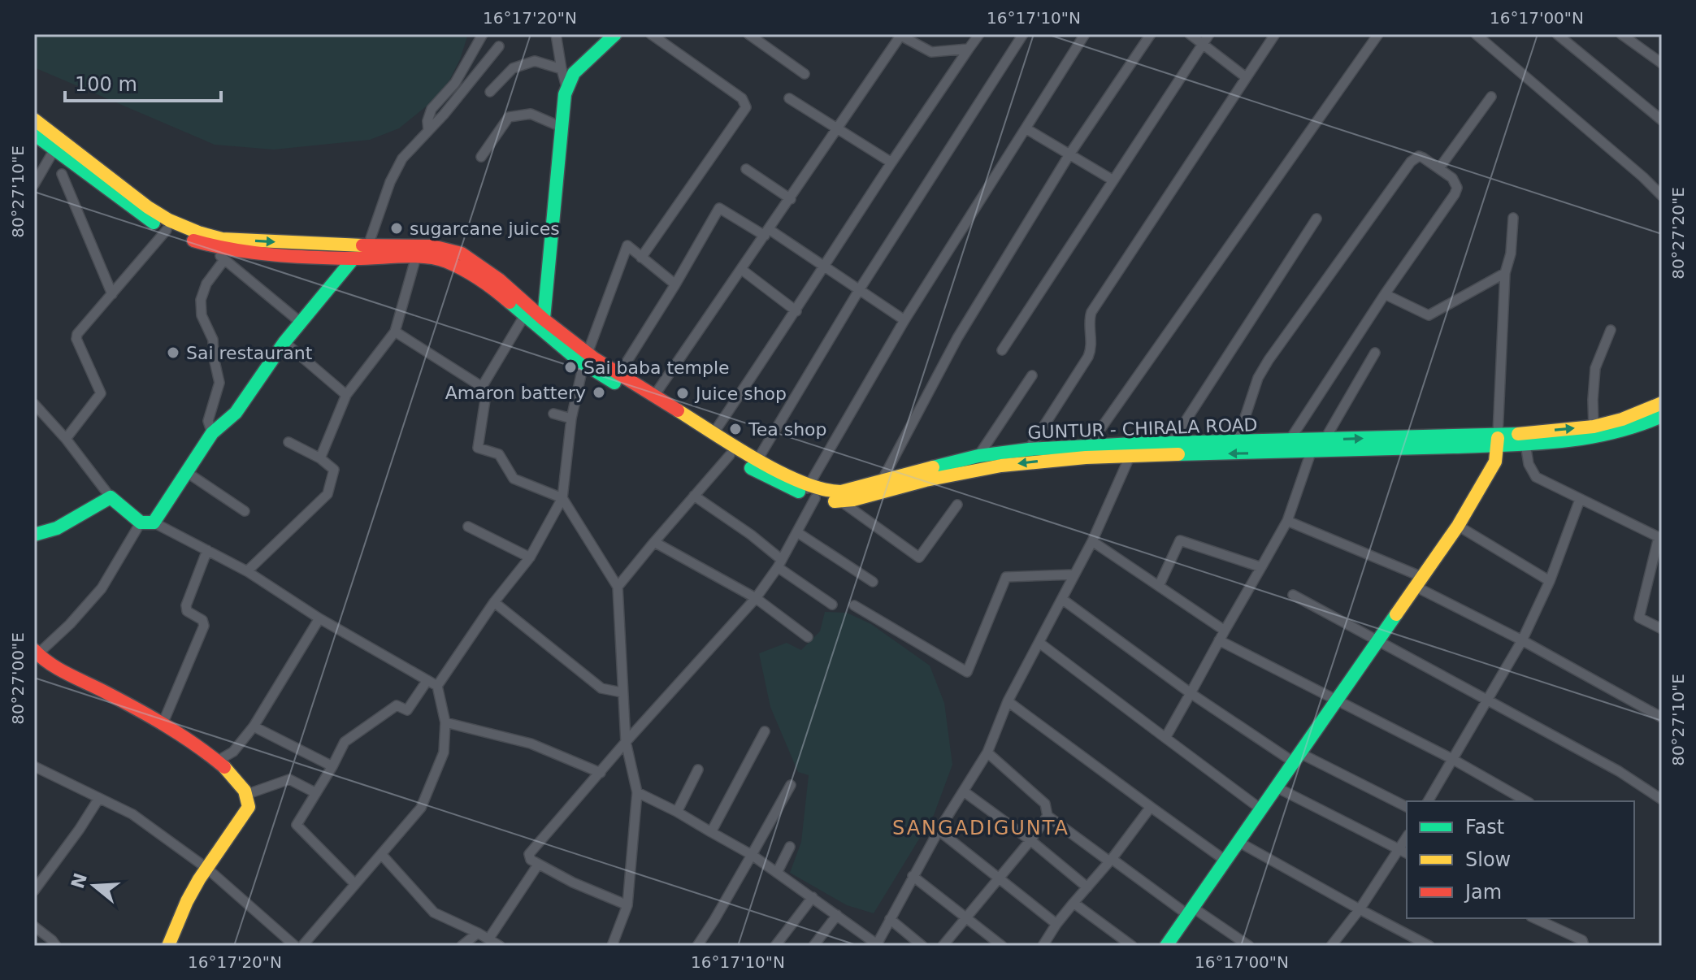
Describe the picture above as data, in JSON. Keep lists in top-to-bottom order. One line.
{"streets":{"main road":["GUNTUR - CHIRALA ROAD"]},"districts":["SANGADIGUNTA"],"places":["sugarcane juices","Sai restaurant","Sai baba temple","Amaron battery","Juice shop","Tea shop"],"legend":["Fast","Slow","Jam"],"scale_bar":"100 m","north":"left","coordinates":["16°17'20\"N","16°17'10\"N","16°17'00\"N","80°27'10\"E","80°27'20\"E","80°27'00\"E"]}
